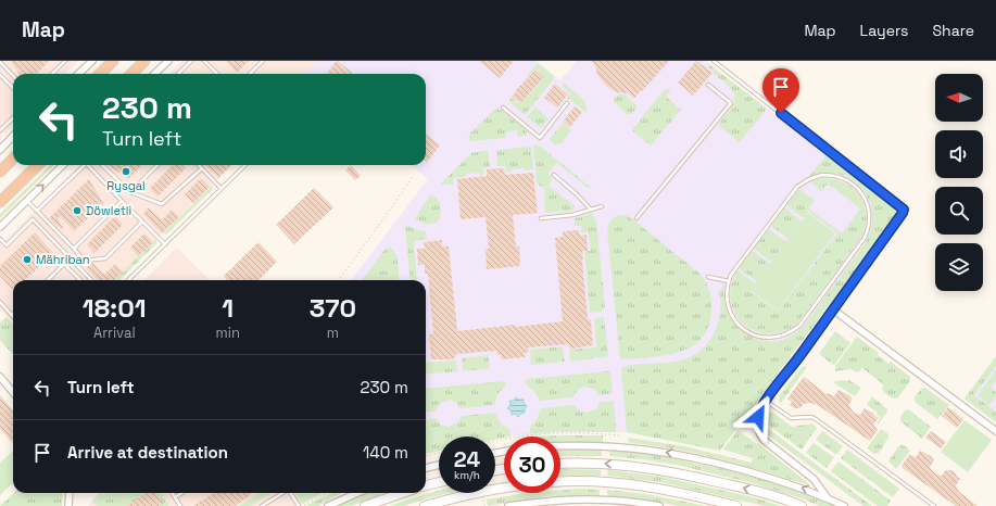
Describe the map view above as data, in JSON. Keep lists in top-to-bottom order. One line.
{"places":["Rysgal","Döwletli","Mähriban"],"north":"left","page":{"header":"Map","nav":["Map","Layers","Share"],"turn":["230 m","Turn left"],"eta":["18:01","Arrival","1","min","370","m"],"list":[{"name":"Turn left","value":"230 m"},{"name":"Arrive at destination","value":"140 m"}],"speed":"24 km/h","limit":"30"}}
